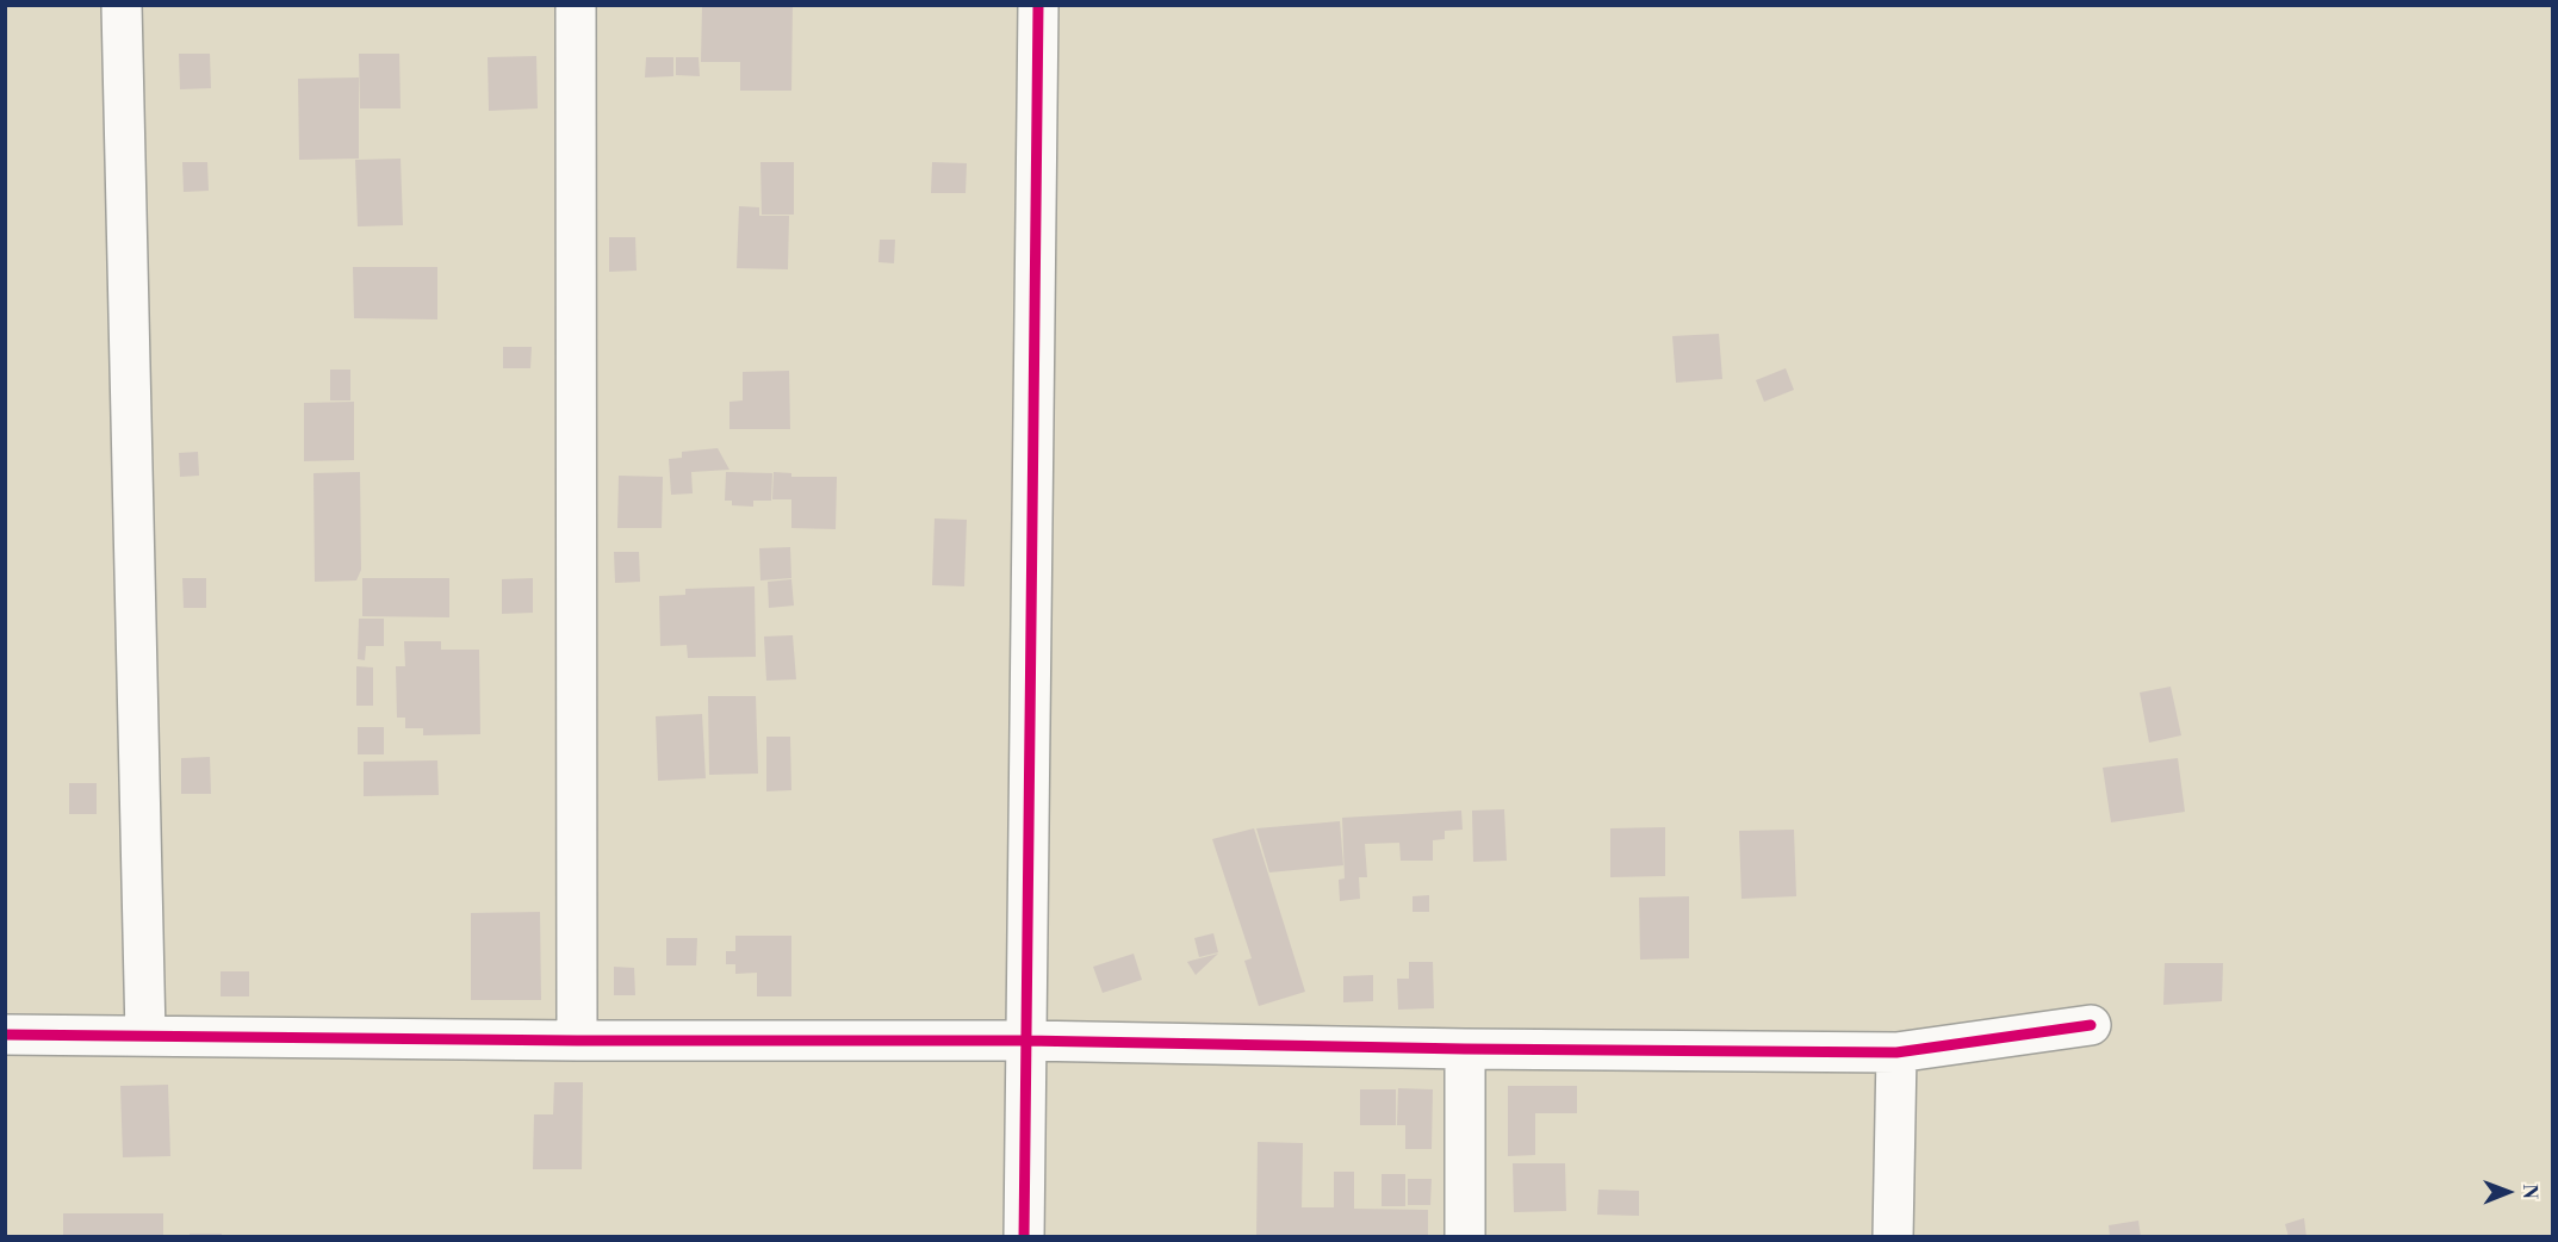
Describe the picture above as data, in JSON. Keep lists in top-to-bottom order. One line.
{"north":"right"}
